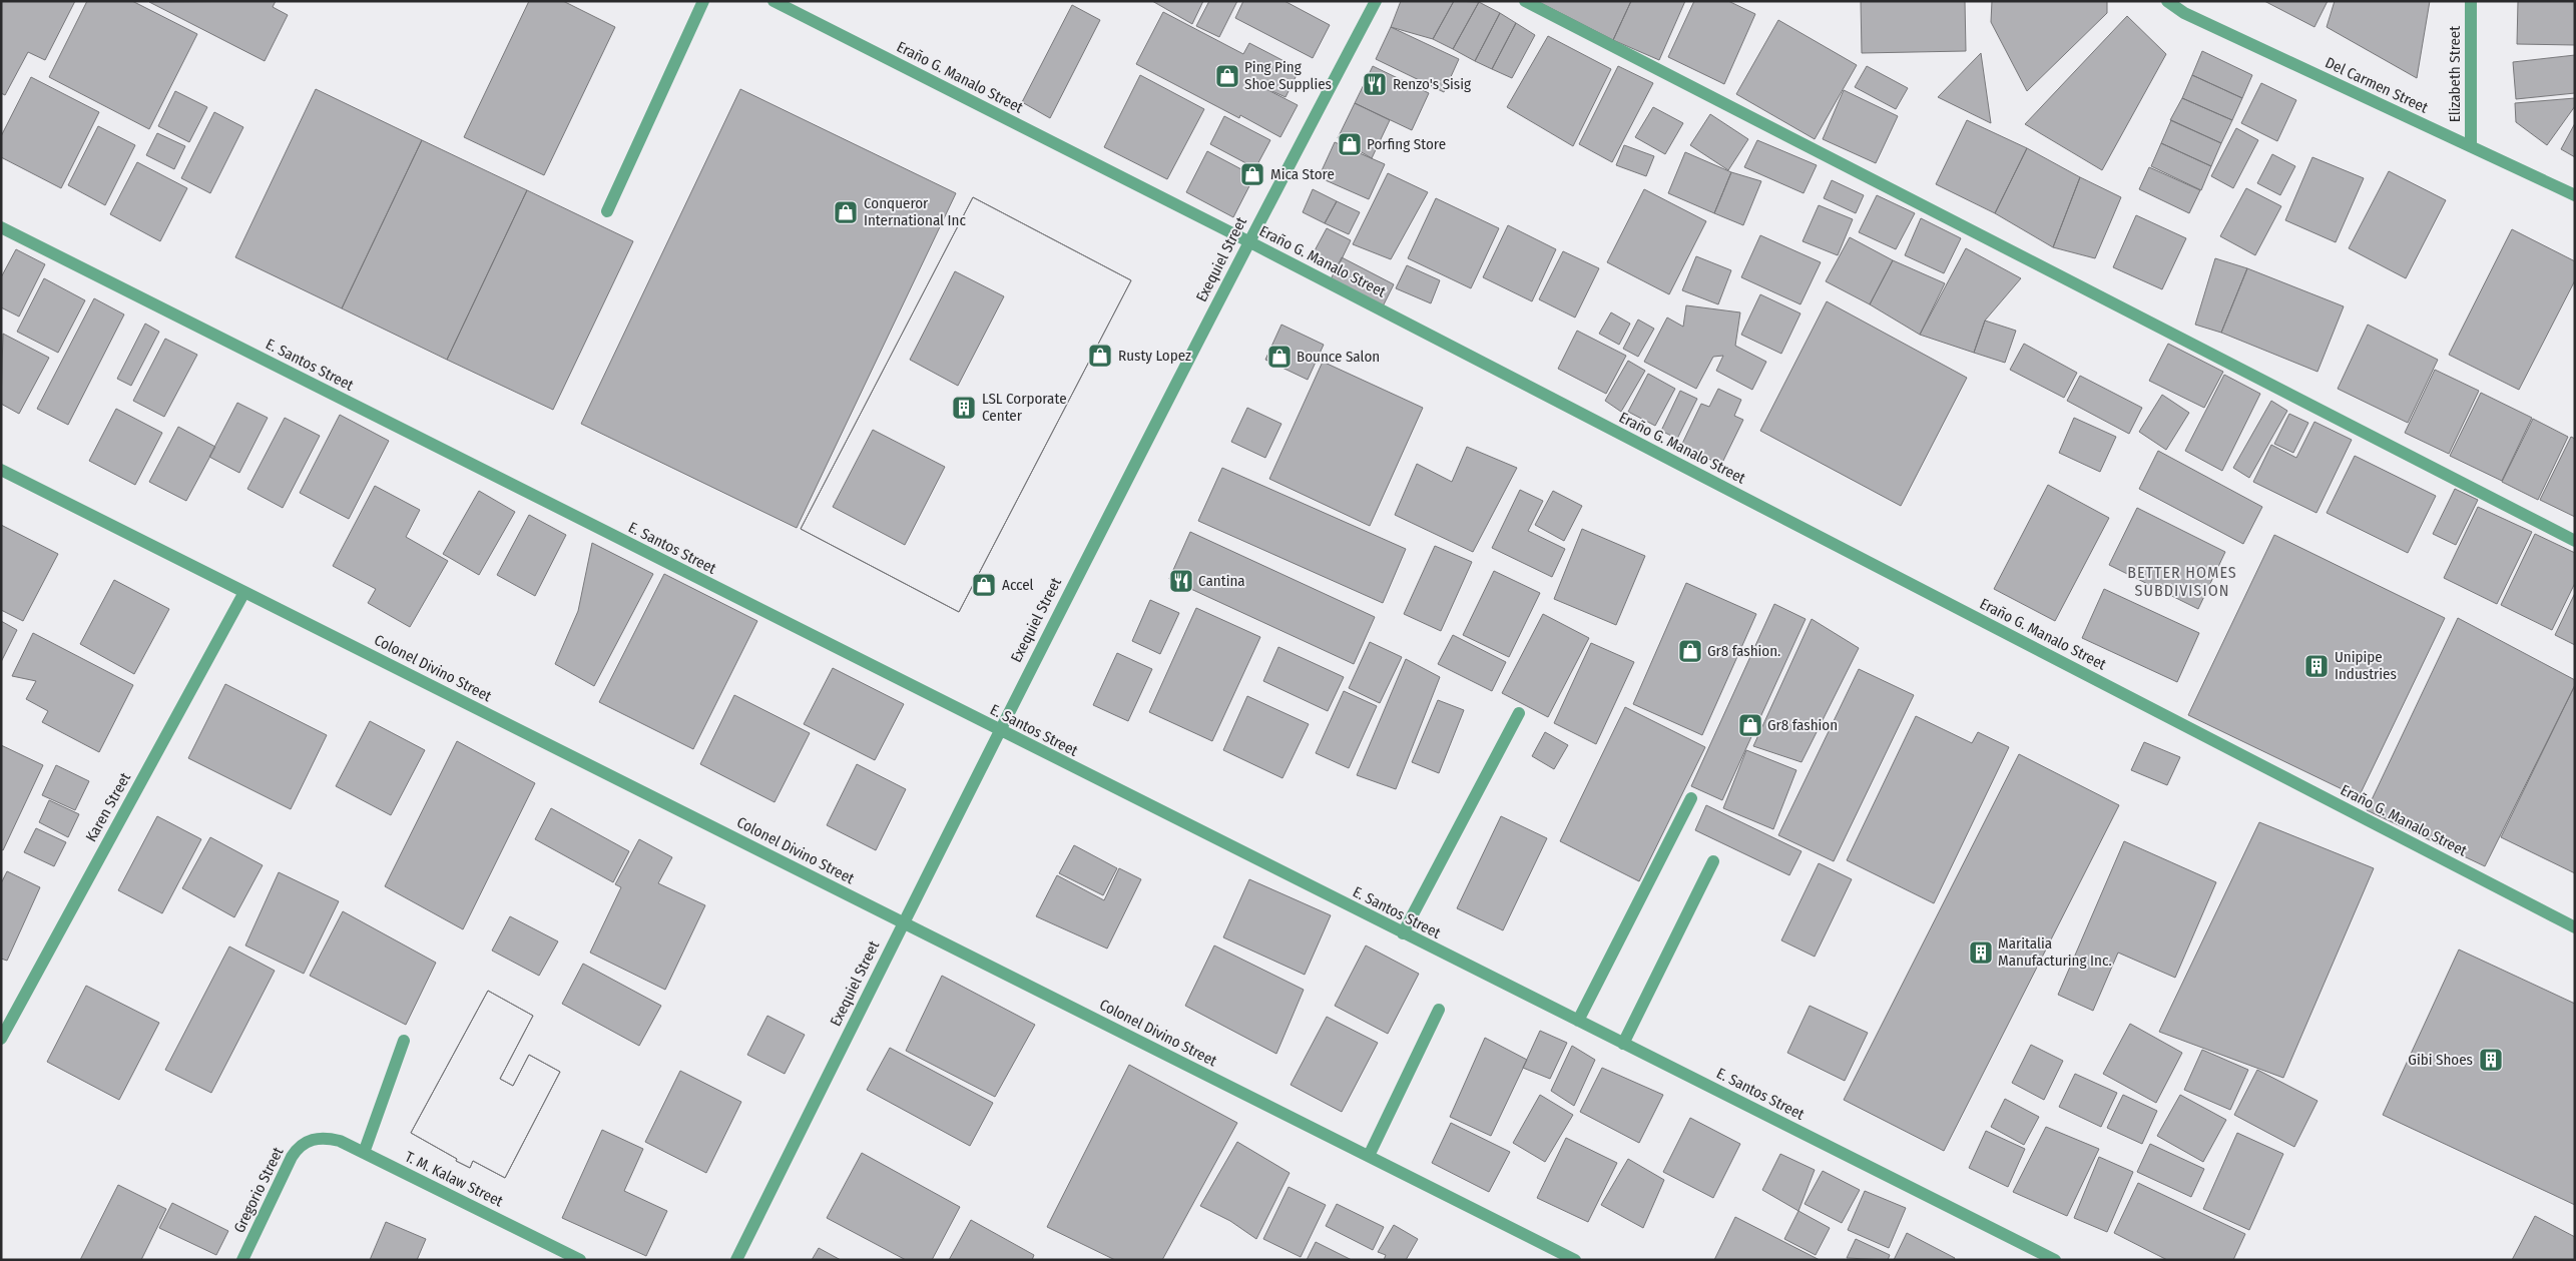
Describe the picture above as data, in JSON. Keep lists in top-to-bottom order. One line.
{"streets":{"street":["Elizabeth Street","Eraño G. Manalo Street","Del Carmen Street","Exequiel Street","E. Santos Street","Colonel Divino Street","Karen Street","T. M. Kalaw Street","Gregorio Street"]},"crossings":[["Elizabeth Street","Del Carmen Street"],["Eraño G. Manalo Street","Exequiel Street"],["Exequiel Street","E. Santos Street"],["Exequiel Street","Colonel Divino Street"],["Colonel Divino Street","Karen Street"],["T. M. Kalaw Street","Gregorio Street"]],"districts":["BETTER HOMES SUBDIVISION"],"places":{"shop":["Ping Ping Shoe Supplies","Porfing Store","Mica Store","Conqueror International Inc","Rusty Lopez","Bounce Salon","Accel","Gr8 fashion.","Gr8 fashion"],"restaurant":["Renzo's Sisig","Cantina"],"building":["LSL Corporate Center","Unipipe Industries","Maritalia Manufacturing Inc.","Gibi Shoes"]}}
